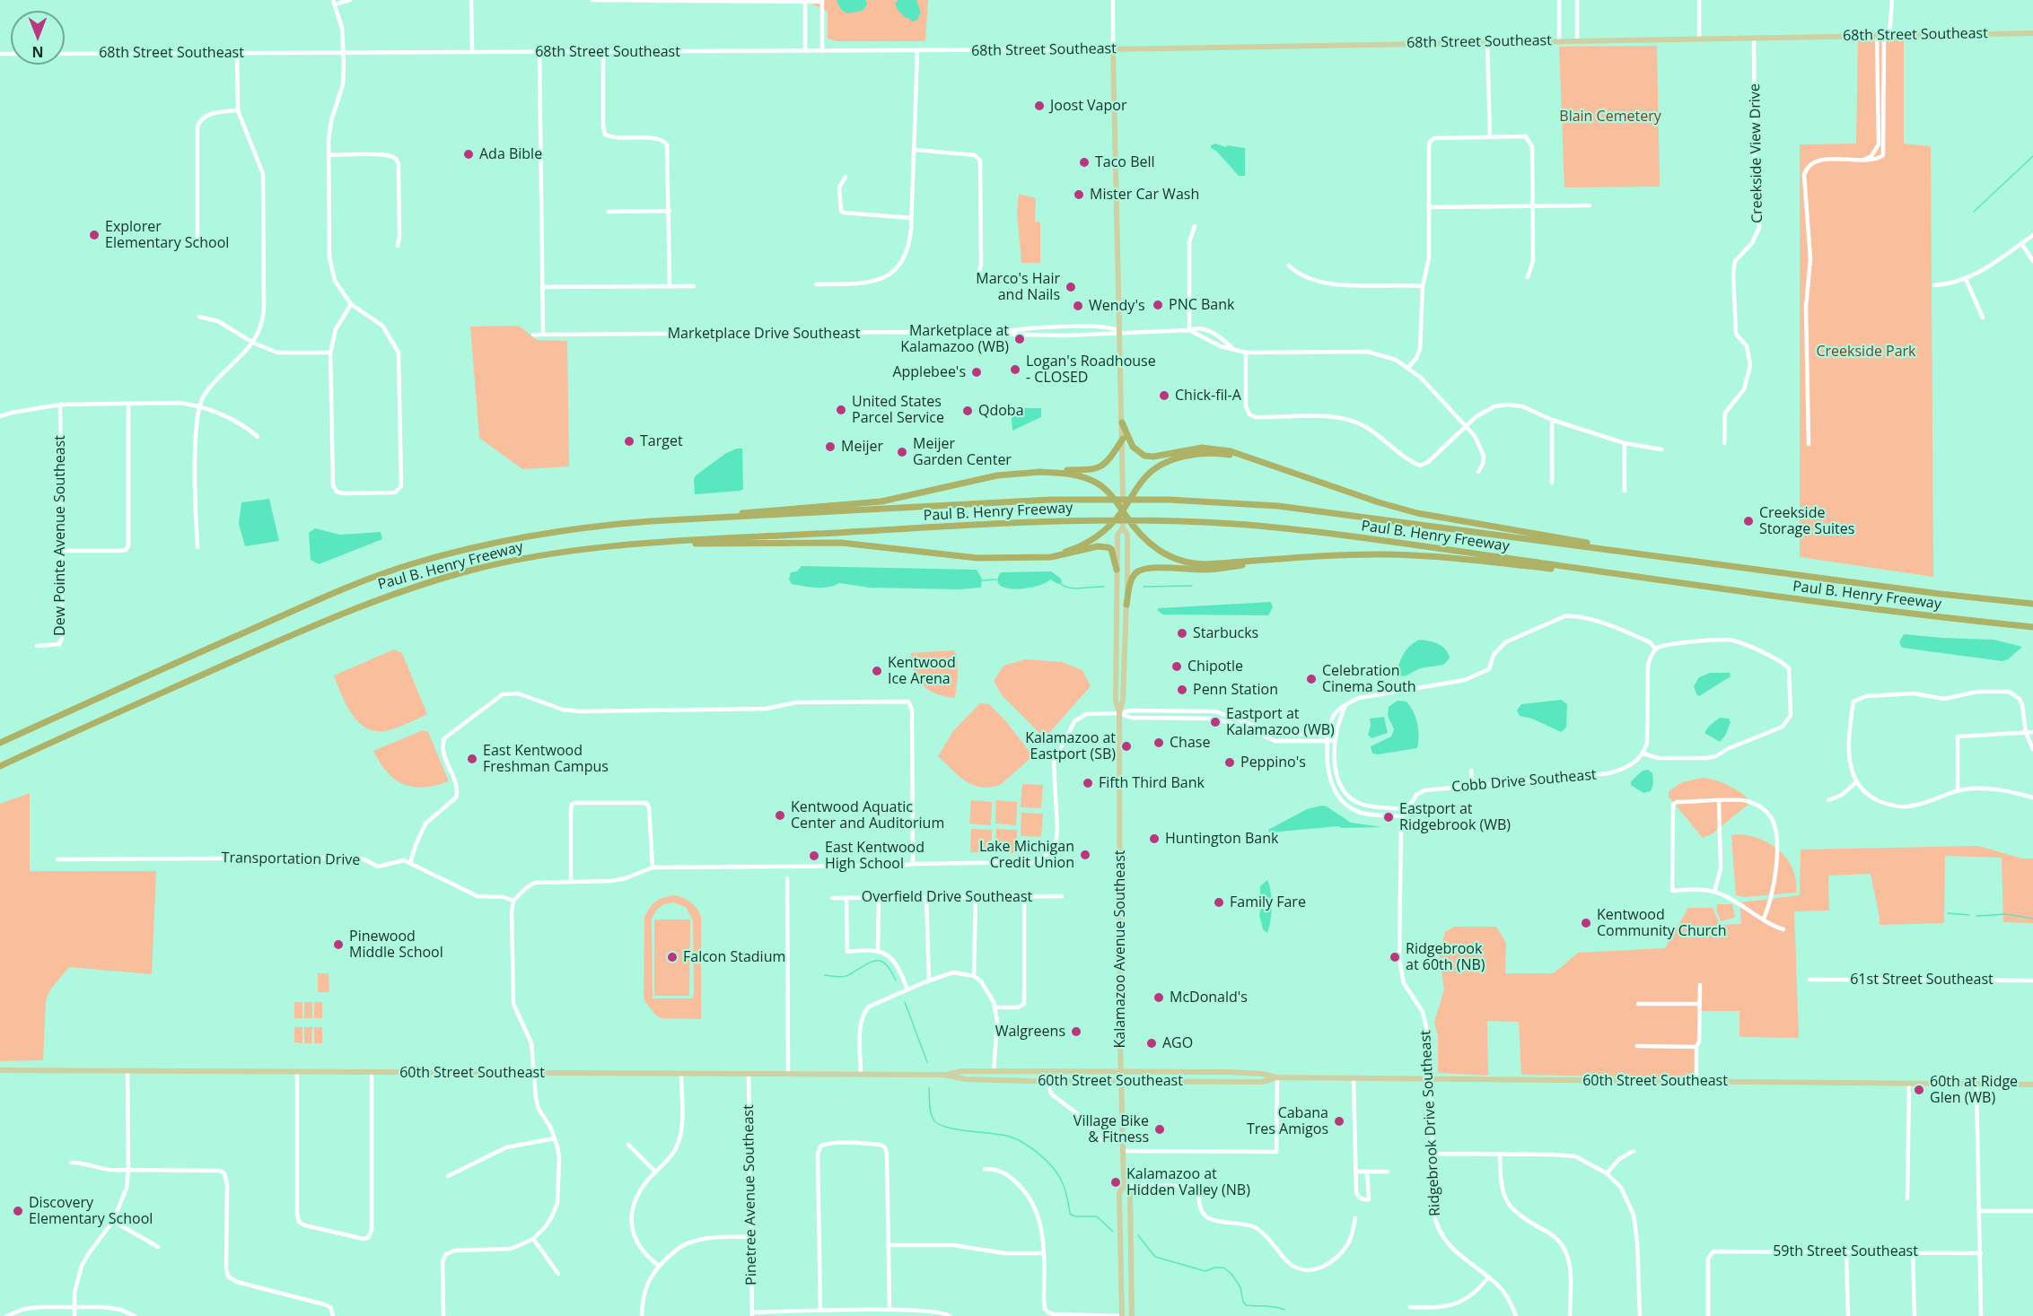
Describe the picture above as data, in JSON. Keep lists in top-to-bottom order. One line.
{"streets":{"highway":["Paul B. Henry Freeway"],"main road":["68th Street Southeast","Kalamazoo Avenue Southeast","60th Street Southeast"],"street":["Creekside View Drive","Marketplace Drive Southeast","Dew Pointe Avenue Southeast","Cobb Drive Southeast","Transportation Drive","Overfield Drive Southeast","61st Street Southeast","Ridgebrook Drive Southeast","Pinetree Avenue Southeast","59th Street Southeast"]},"crossings":[["68th Street Southeast","Creekside View Drive"],["68th Street Southeast","Kalamazoo Avenue Southeast"],["Marketplace Drive Southeast","Kalamazoo Avenue Southeast"],["Cobb Drive Southeast","Ridgebrook Drive Southeast"],["Kalamazoo Avenue Southeast","60th Street Southeast"],["60th Street Southeast","Ridgebrook Drive Southeast"],["60th Street Southeast","Pinetree Avenue Southeast"]],"parks":["Blain Cemetery","Creekside Park"],"places":["Joost Vapor","Ada Bible","Taco Bell","Mister Car Wash","Explorer Elementary School","Marco's Hair and Nails","PNC Bank","Wendy's","Marketplace at Kalamazoo (WB)","Logan's Roadhouse - CLOSED","Applebee's","Chick-fil-A","United States Parcel Service","Qdoba","Target","Meijer","Meijer Garden Center","Creekside Storage Suites","Starbucks","Chipotle","Kentwood Ice Arena","Celebration Cinema South","Penn Station","Eastport at Kalamazoo (WB)","Chase","Kalamazoo at Eastport (SB)","East Kentwood Freshman Campus","Peppino's","Fifth Third Bank","Kentwood Aquatic Center and Auditorium","Eastport at Ridgebrook (WB)","Huntington Bank","Lake Michigan Credit Union","East Kentwood High School","Family Fare","Kentwood Community Church","Pinewood Middle School","Falcon Stadium","Ridgebrook at 60th (NB)","McDonald's","Walgreens","AGO","60th at Ridge Glen (WB)","Cabana Tres Amigos","Village Bike & Fitness","Kalamazoo at Hidden Valley (NB)","Discovery Elementary School"],"north":"bottom"}
